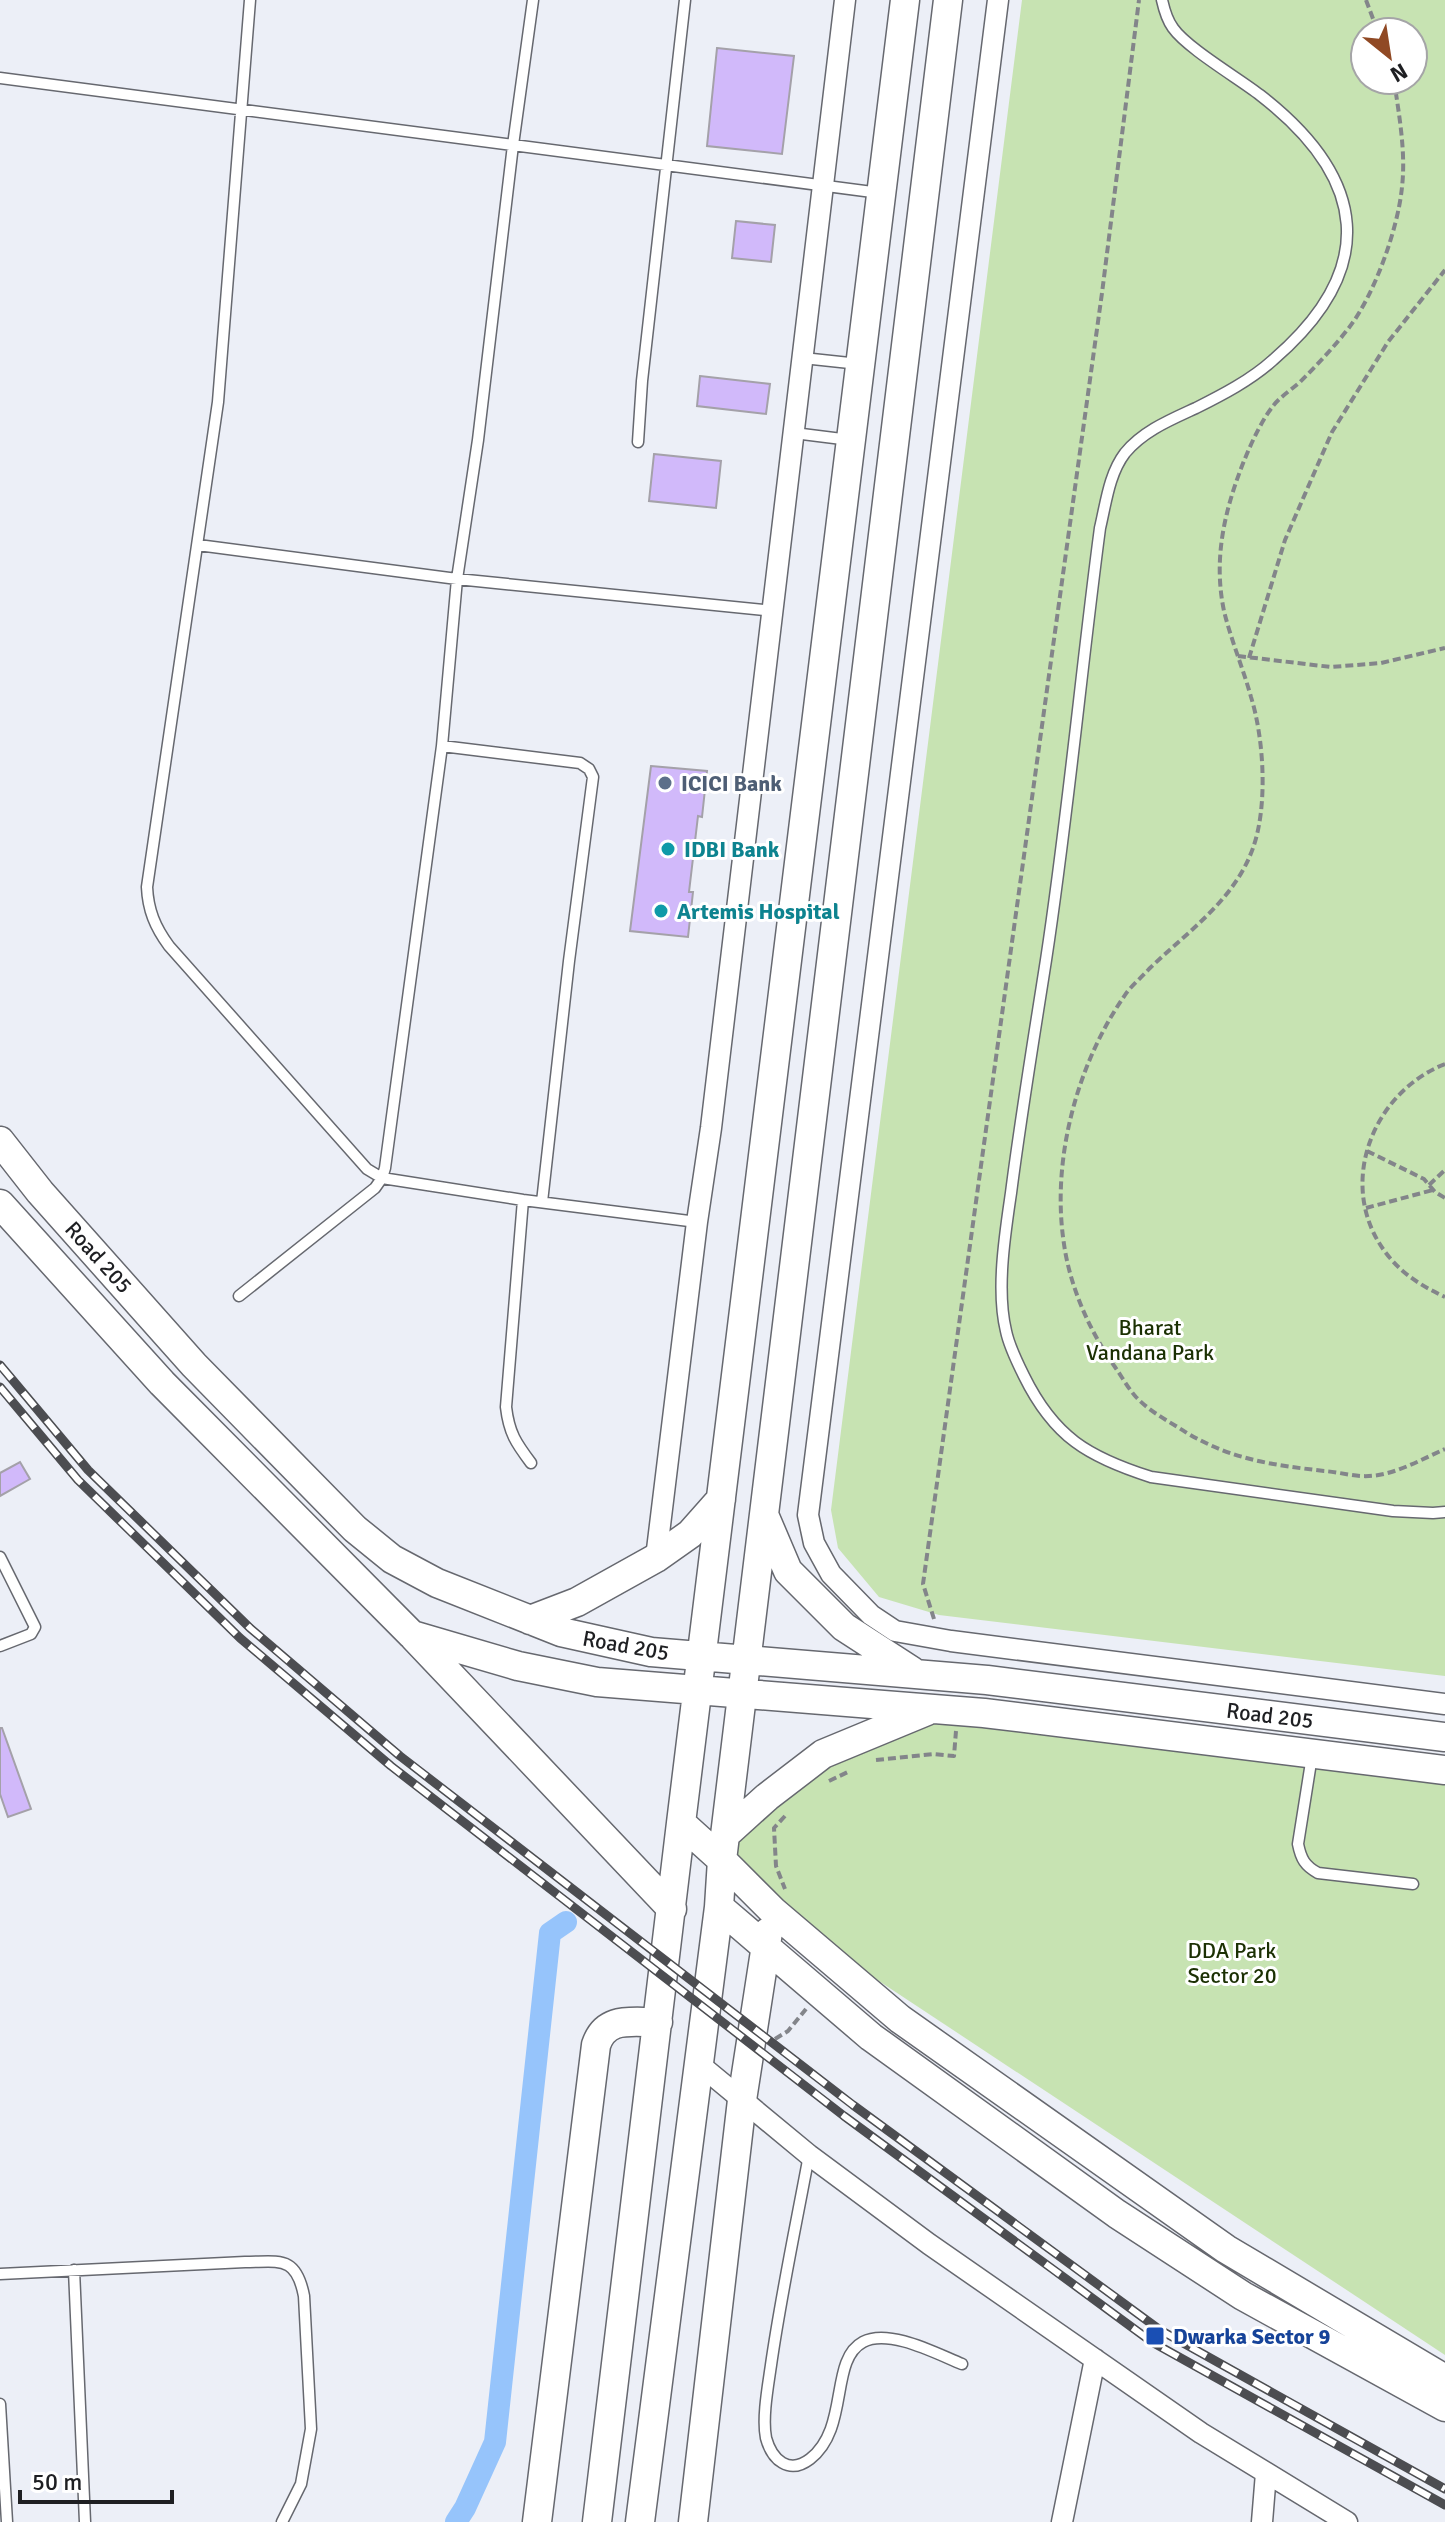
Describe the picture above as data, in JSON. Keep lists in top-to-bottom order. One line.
{"streets":{"street":["Road 205"]},"parks":["Bharat Vandana Park","DDA Park Sector 20"],"places":{"other":["ICICI Bank","IDBI Bank","Artemis Hospital"],"transit":["Dwarka Sector 9"]},"scale_bar":"50 m","north":"bottom right"}
